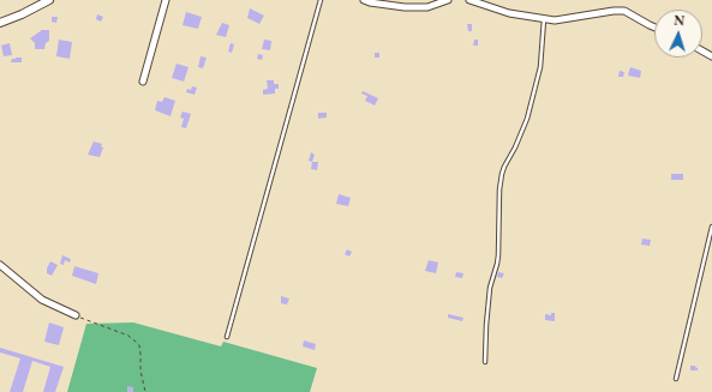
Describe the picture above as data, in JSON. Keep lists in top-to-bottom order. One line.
{"north":"top"}
